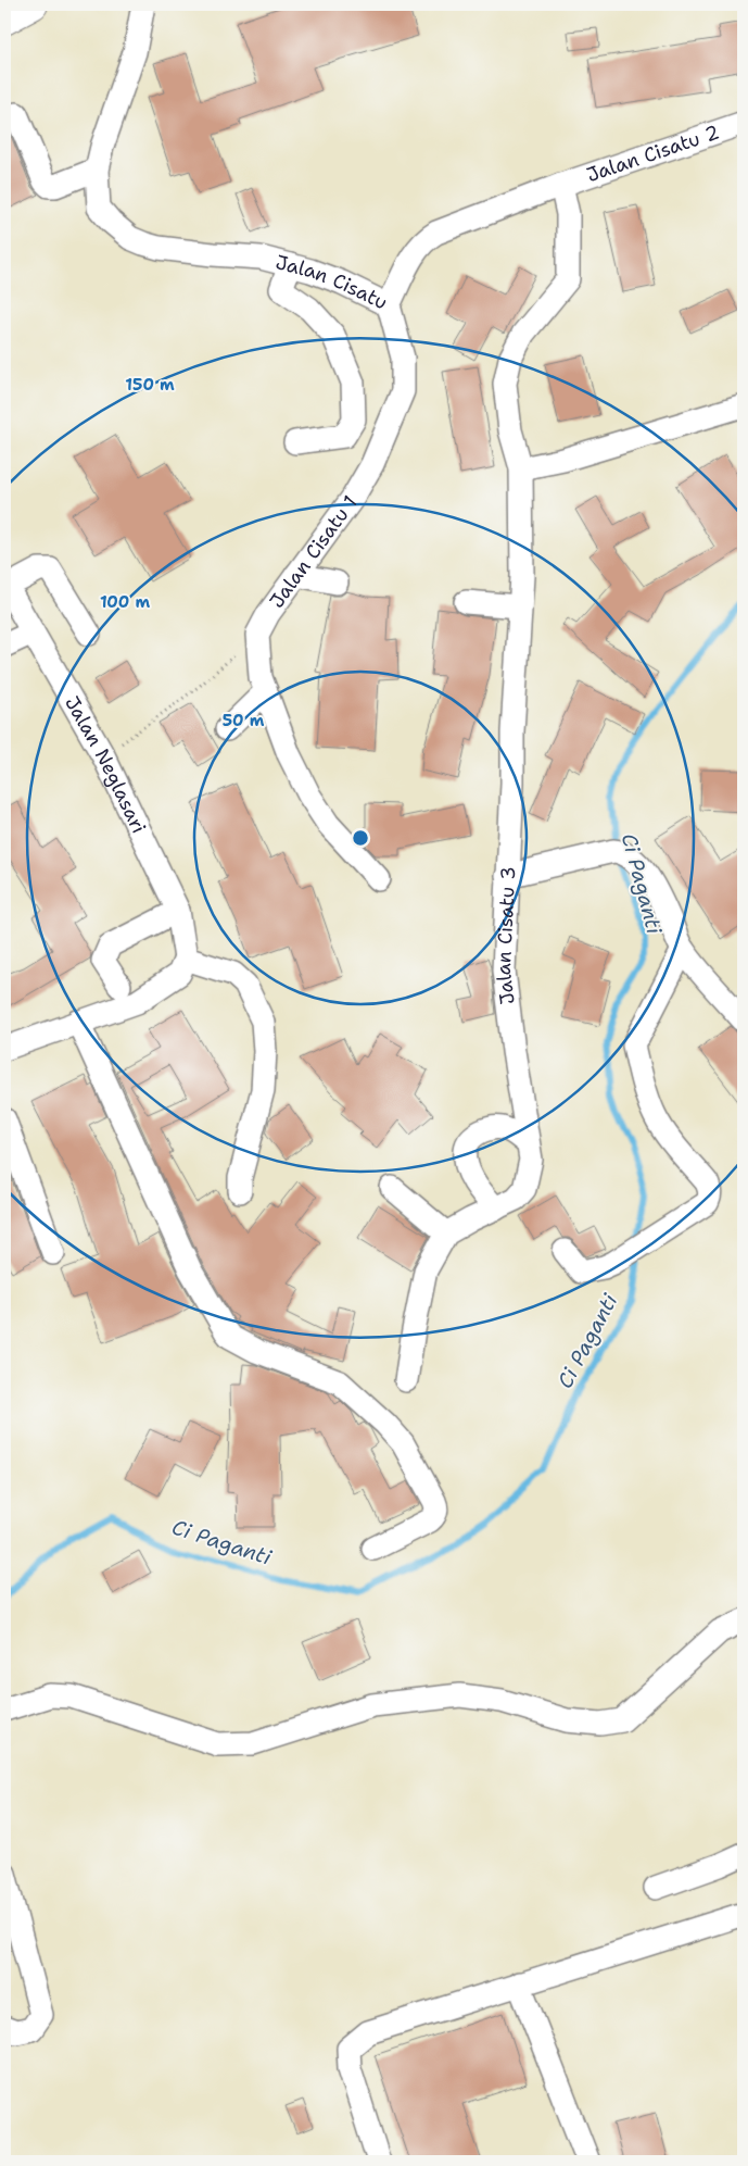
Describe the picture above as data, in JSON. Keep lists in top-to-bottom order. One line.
{"streets":{"street":["Jalan Cisatu 2","Jalan Cisatu","Jalan Cisatu 1","Jalan Neglasari","Jalan Cisatu 3"]},"crossings":[["Jalan Cisatu 2","Jalan Cisatu"],["Jalan Cisatu","Jalan Cisatu 1"]],"water":["Ci Paganti"],"rings":["150 m","100 m","50 m"]}
